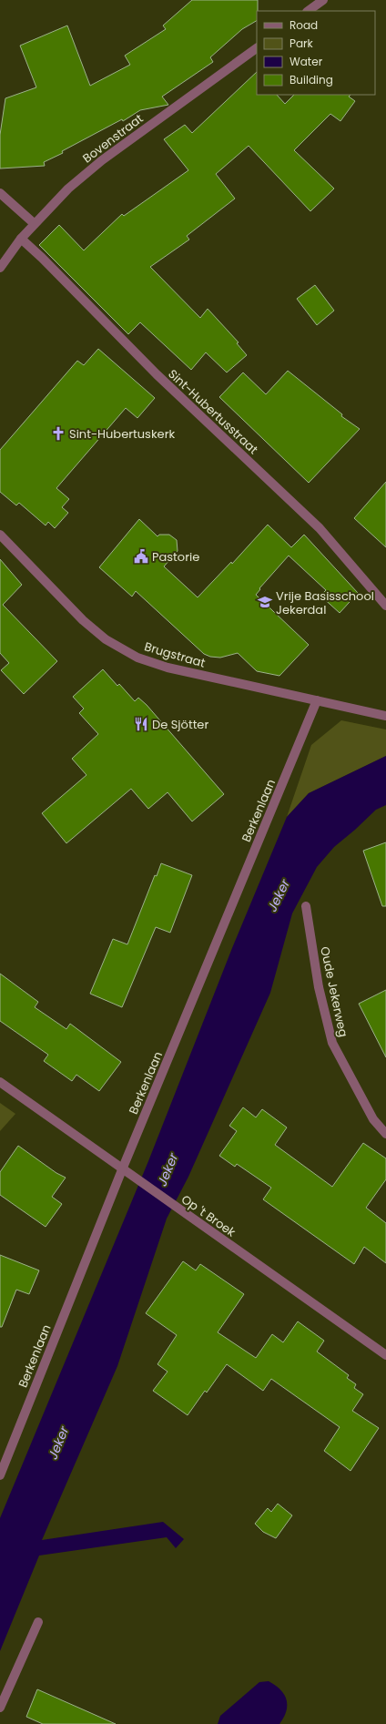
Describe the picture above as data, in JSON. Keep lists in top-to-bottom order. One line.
{"streets":{"street":["Bovenstraat","Sint-Hubertusstraat","Brugstraat","Berkenlaan","Oude Jekerweg","Op 't Broek"]},"crossings":[["Bovenstraat","Sint-Hubertusstraat"],["Brugstraat","Berkenlaan"],["Berkenlaan","Op 't Broek"]],"water":["Jeker"],"places":{"church":["Sint-Hubertuskerk"],"public building":["Pastorie"],"school or university":["Vrije Basisschool Jekerdal"],"restaurant":["De Sjötter"]},"legend":["Road","Park","Water","Building"]}
